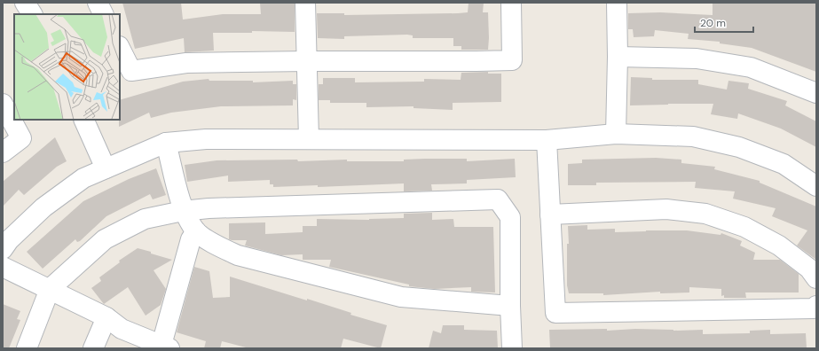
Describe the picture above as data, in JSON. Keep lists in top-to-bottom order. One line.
{"scale_bar":"20 m"}
